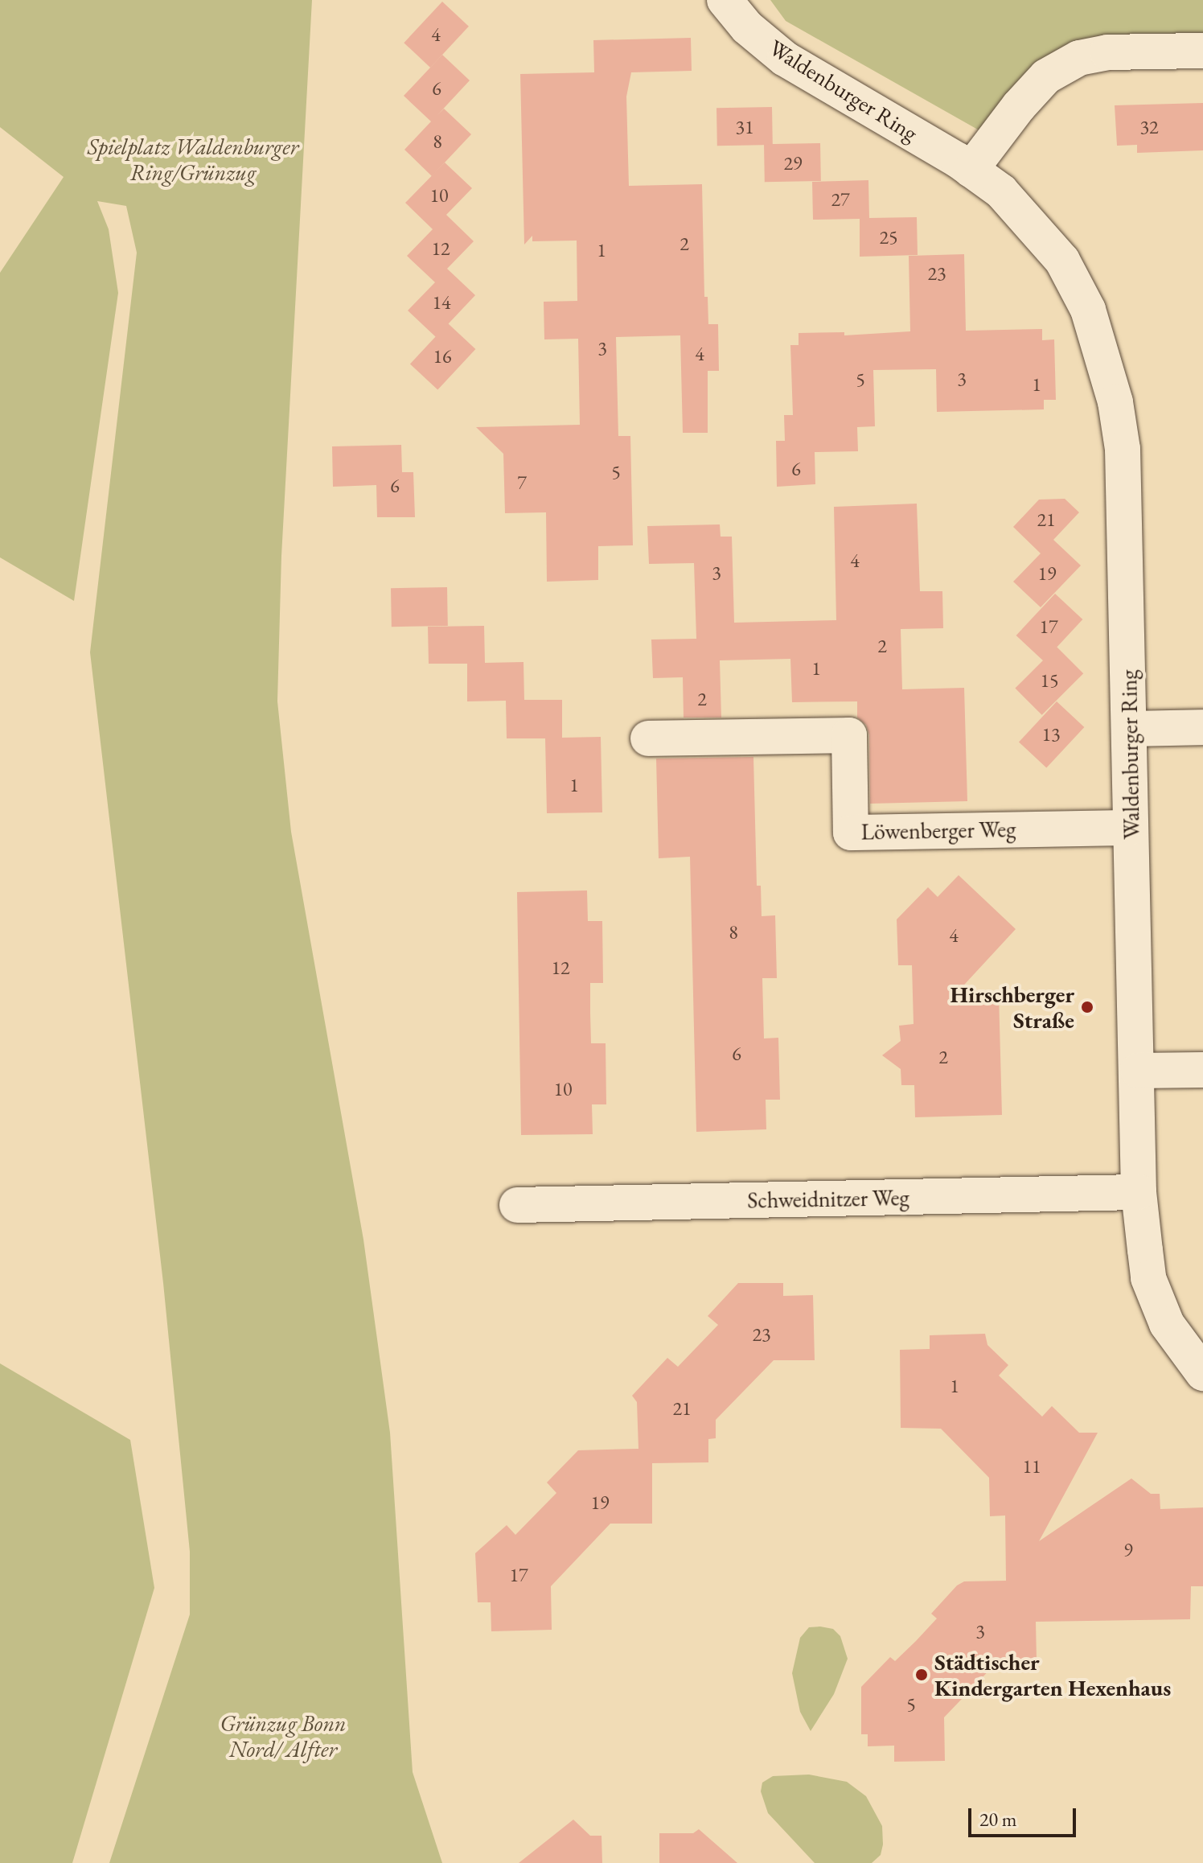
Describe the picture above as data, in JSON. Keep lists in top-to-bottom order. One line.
{"streets":{"street":["Waldenburger Ring","Löwenberger Weg","Schweidnitzer Weg"]},"crossings":[["Waldenburger Ring","Löwenberger Weg"],["Waldenburger Ring","Schweidnitzer Weg"]],"parks":["Spielplatz Waldenburger Ring/Grünzug","Grünzug Bonn Nord/ Alfter"],"places":["Hirschberger Straße","Städtischer Kindergarten Hexenhaus"],"house_numbers":["4","6","31","32","8","29","10","27","25","2","12","1","23","14","3","4","16","3","5","1","6","5","7","6","21","4","3","19","17","2","1","15","2","13","1","8","4","12","6","2","10","23","1","21","11","19","9","17","3","5"],"scale_bar":"20 m"}
